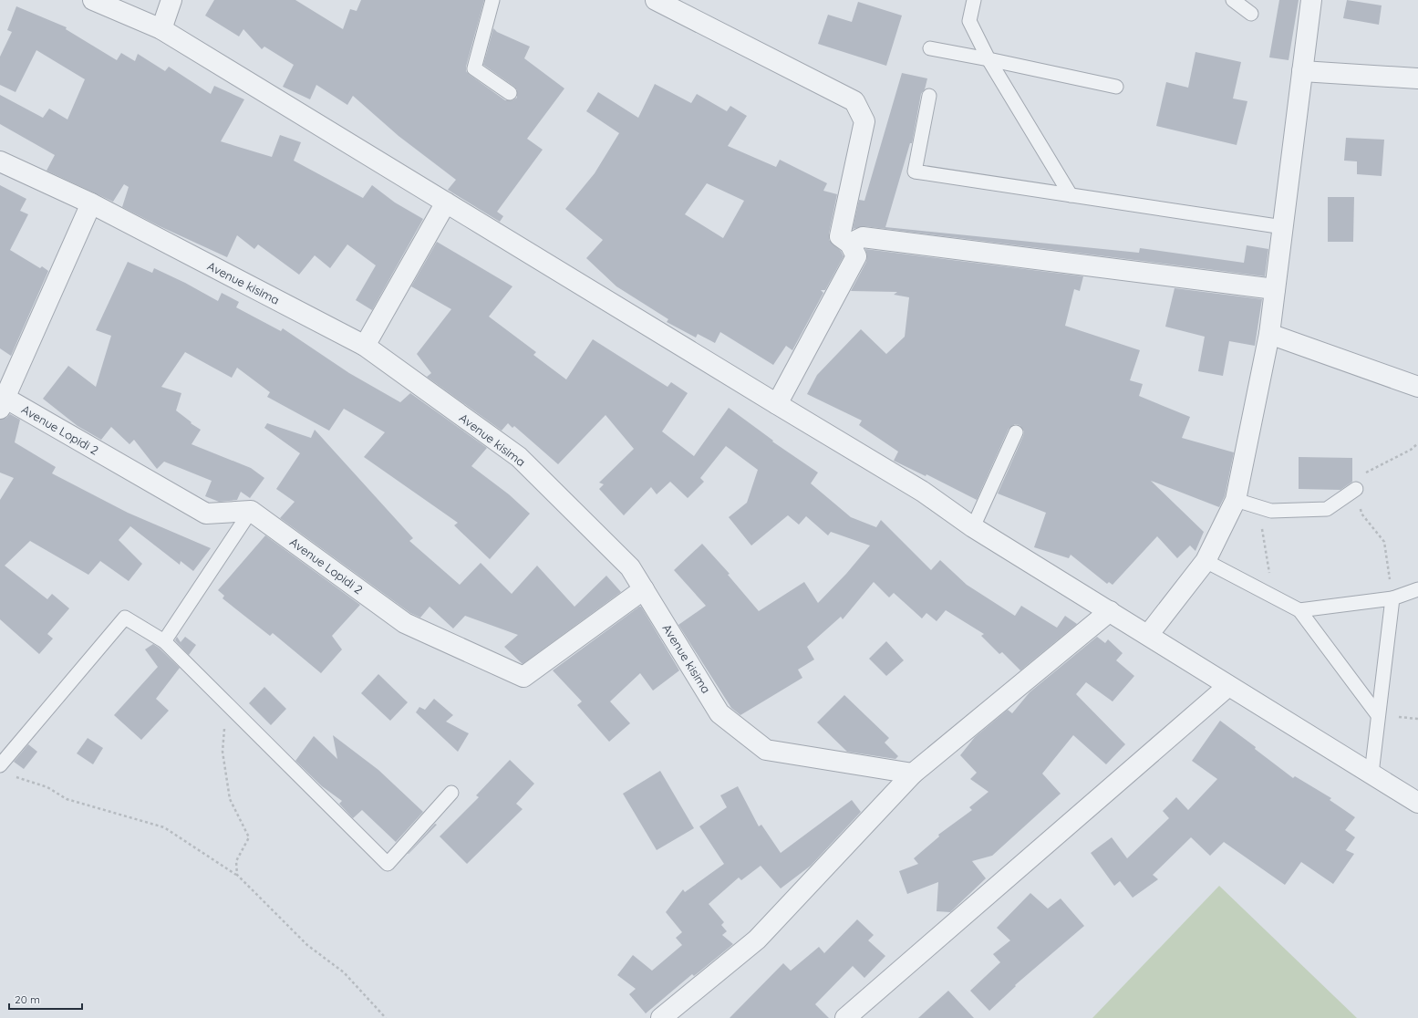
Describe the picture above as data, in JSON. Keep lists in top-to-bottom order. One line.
{"streets":{"street":["Avenue kisima","Avenue Lopidi 2"]},"crossings":[["Avenue kisima","Avenue Lopidi 2"]],"scale_bar":"20 m"}
